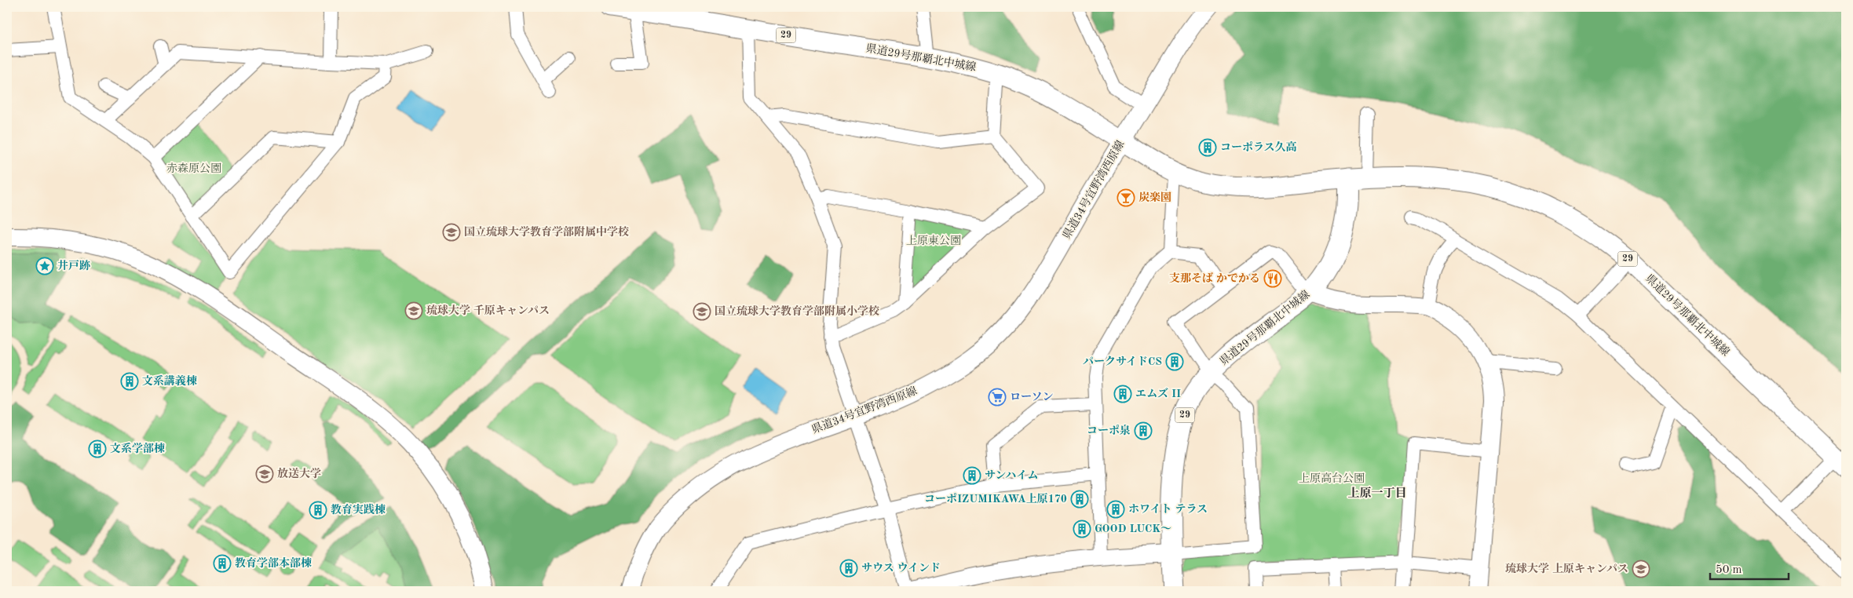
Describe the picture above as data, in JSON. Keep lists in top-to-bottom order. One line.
{"streets":{"main road":["29","県道29号那覇北中城線"],"street":["県道34号宜野湾西原線"]},"crossings":[["県道29号那覇北中城線","県道34号宜野湾西原線"]],"districts":["上原一丁目"],"parks":["赤森原公園","上原東公園","上原高台公園"],"places":{"building":["コーポラス久高","パークサイドCS","文系講義棟","エムズ II","コーポ泉","文系学部棟","サンハイム","コーポIZUMIKAWA上原170","ホワイト テラス","教育実践棟","GOOD LUCK～","教育学部本部棟","サウス ウインド"],"bar":["炭楽園"],"school or university":["国立琉球大学教育学部附属中学校","琉球大学 千原キャンパス","国立琉球大学教育学部附属小学校","放送大学","琉球大学 上原キャンパス"],"place":["井戸跡"],"restaurant":["支那そば かでかる"],"supermarket":["ローソン"]},"scale_bar":"50 m"}
